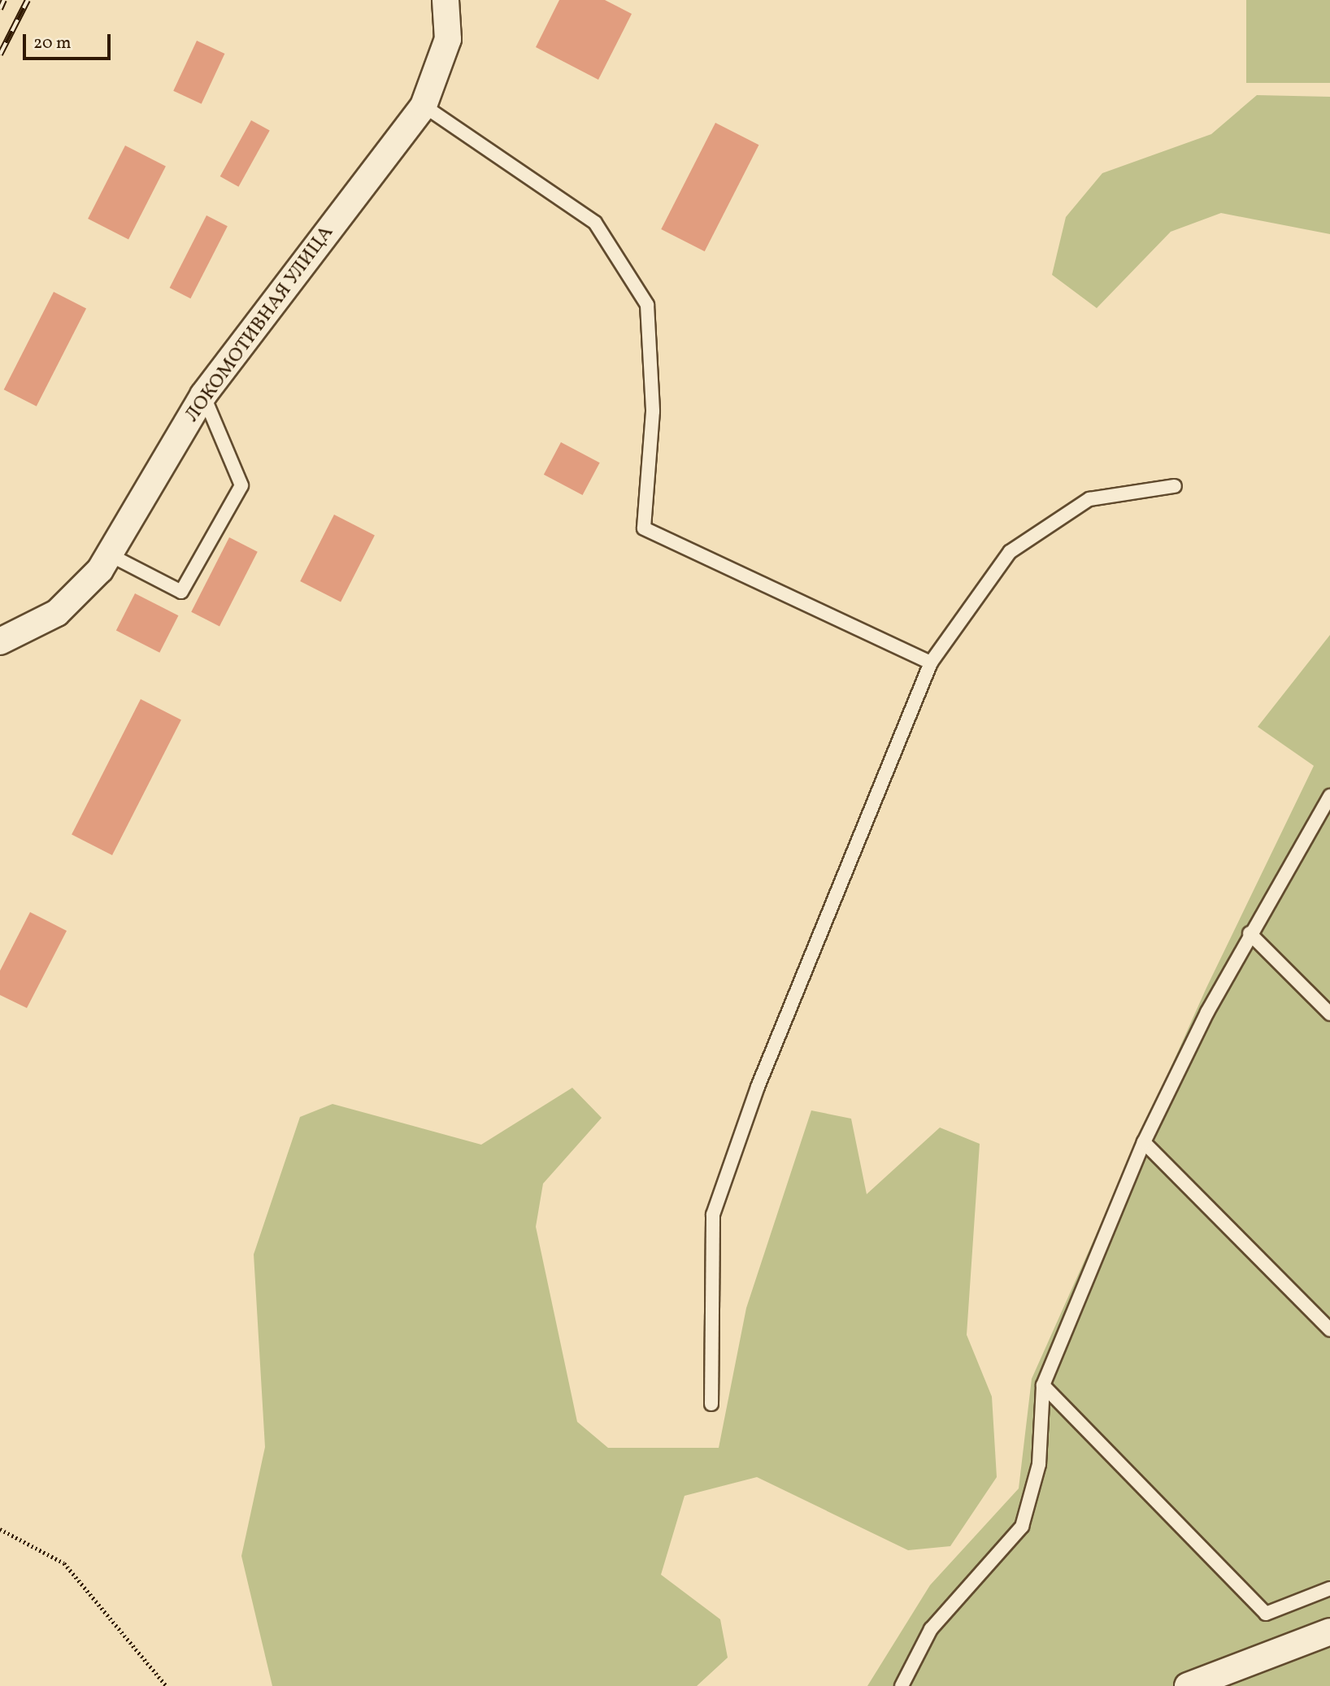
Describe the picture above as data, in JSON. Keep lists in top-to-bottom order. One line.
{"streets":{"street":["ЛОКОМОТИВНАЯ УЛИЦА"]},"scale_bar":"20 m"}
